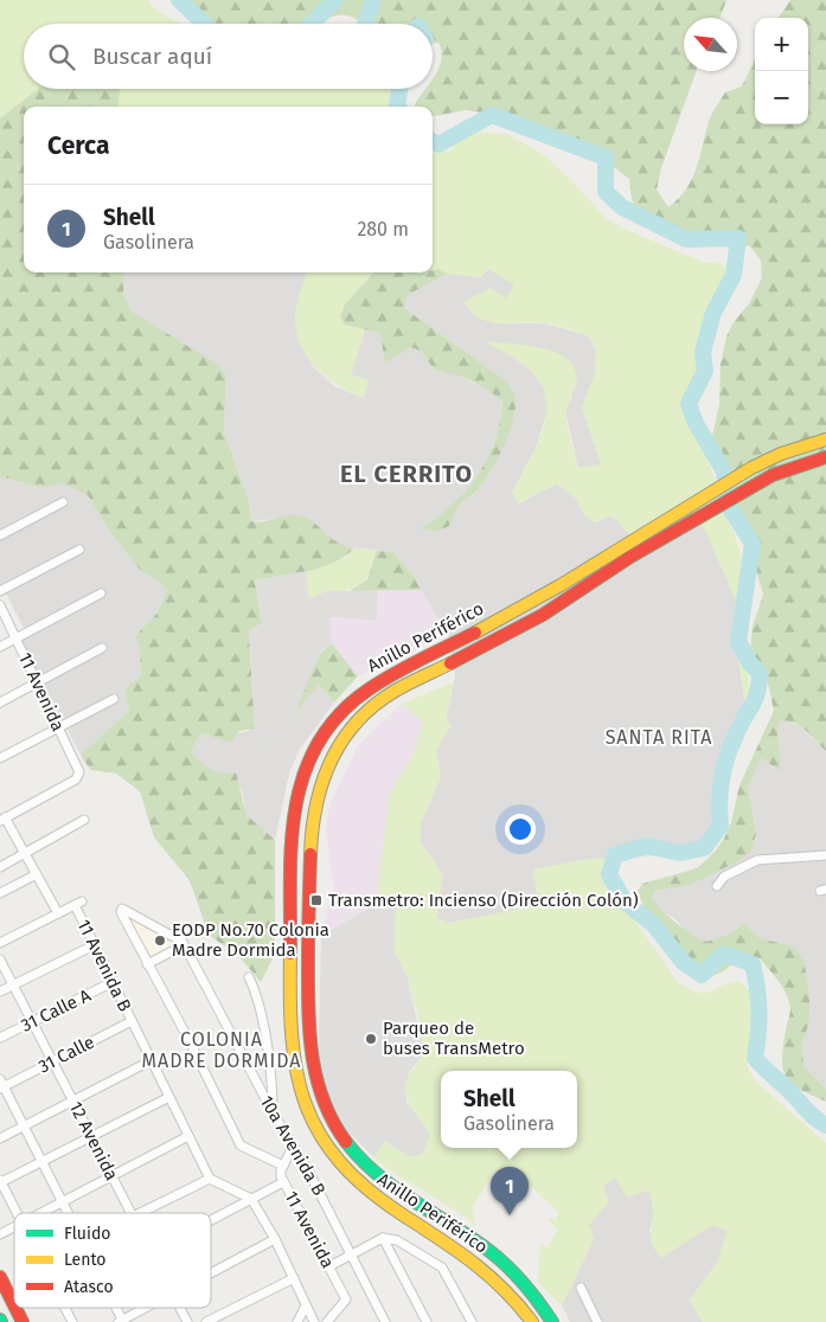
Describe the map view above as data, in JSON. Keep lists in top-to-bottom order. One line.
{"streets":{"main road":["Anillo Periférico"],"street":["11 Avenida","11 Avenida B","31 Calle A","31 Calle","12 Avenida","10a Avenida B"]},"crossings":[["11 Avenida","11 Avenida B"],["11 Avenida B","31 Calle A"],["11 Avenida B","31 Calle"],["31 Calle A","12 Avenida"],["31 Calle","12 Avenida"]],"districts":["EL CERRITO","SANTA RITA","COLONIA MADRE DORMIDA"],"places":{"transit":["Transmetro: Incienso (Dirección Colón)"],"other":["EODP No.70 Colonia Madre Dormida","Parqueo de buses TransMetro"]},"legend":["Fluido","Lento","Atasco"],"north":"top left","page":{"map_buttons":["+","−"],"search":"Buscar aquí","heading":"Cerca","list":[{"mark":"1","name":"Shell","note":"Gasolinera","value":"280 m"}],"popup":["Shell","Gasolinera"],"pins":"1"}}
